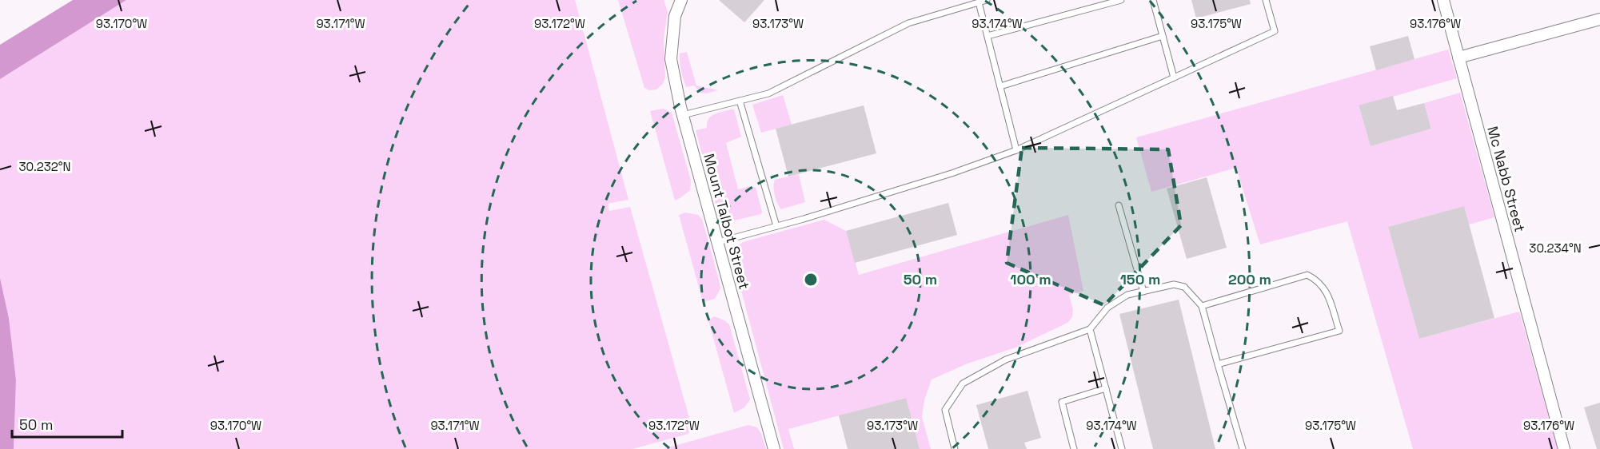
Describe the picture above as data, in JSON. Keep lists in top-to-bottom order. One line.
{"streets":{"street":["Mc Nabb Street","Mount Talbot Street"]},"scale_bar":"50 m","coordinates":["93.170°W","93.171°W","93.172°W","93.173°W","93.174°W","93.175°W","93.176°W","30.232°N","30.234°N"],"rings":["50 m","100 m","150 m","200 m"]}
